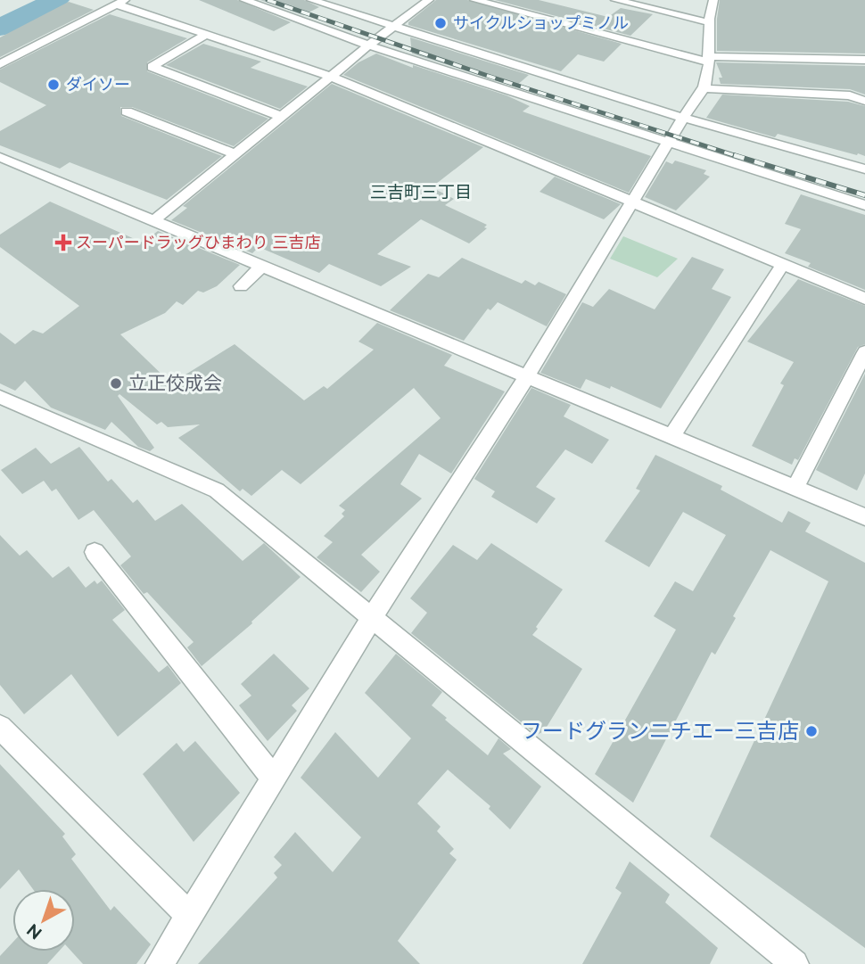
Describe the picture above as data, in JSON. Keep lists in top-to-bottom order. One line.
{"districts":["三吉町三丁目"],"places":{"other":["サイクルショップミノル","ダイソー","立正佼成会","フードグランニチエー三吉店"],"health":["スーパードラッグひまわり 三吉店"]},"north":"bottom left"}
